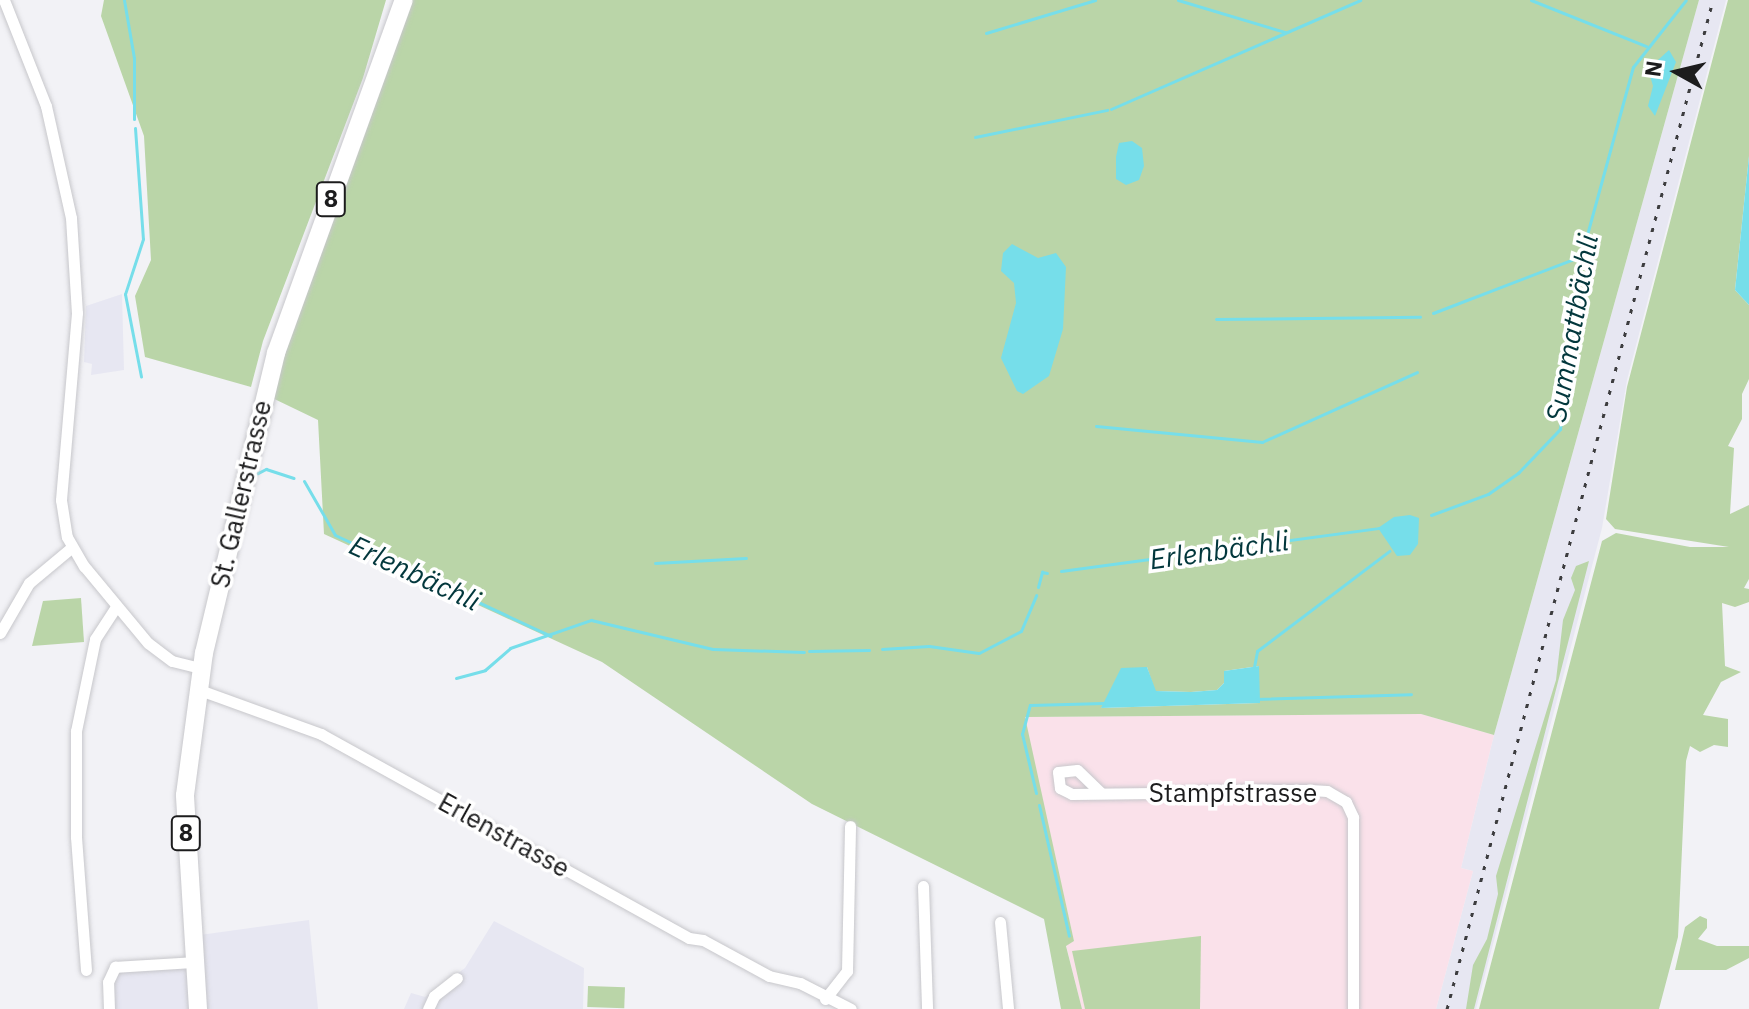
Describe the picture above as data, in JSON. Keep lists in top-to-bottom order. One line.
{"streets":{"main road":["8","St. Gallerstrasse"],"street":["Stampfstrasse","Erlenstrasse"]},"crossings":[["St. Gallerstrasse","Erlenstrasse"]],"water":["Summattbächli","Erlenbächli"],"north":"left"}
